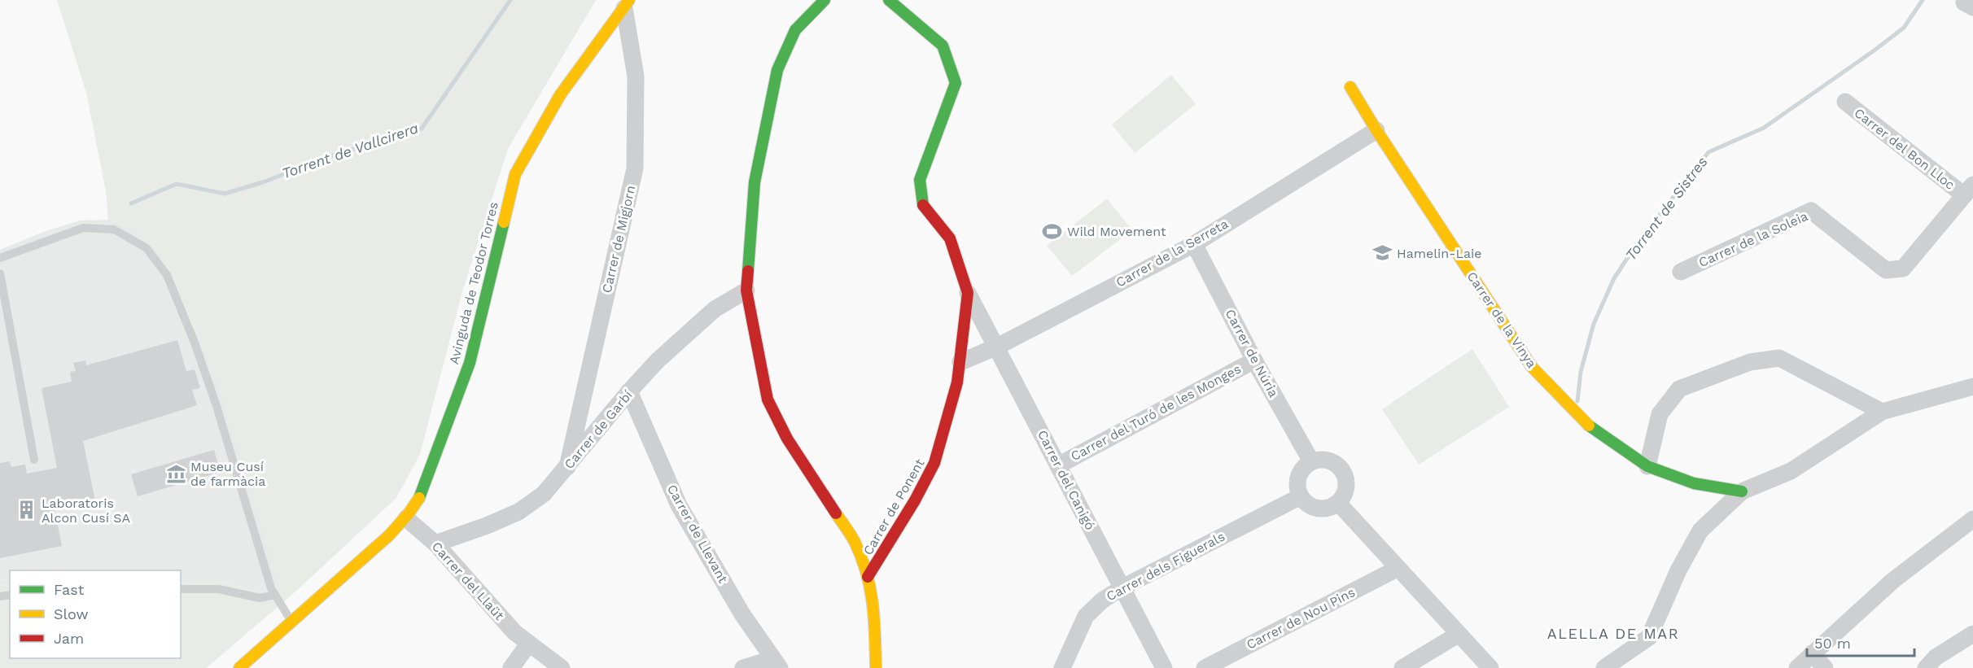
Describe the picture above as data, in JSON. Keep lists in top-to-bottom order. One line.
{"streets":{"street":["Carrer del Bon Lloc","Carrer de Migjorn","Carrer de la Soleia","Carrer de la Serreta","Avinguda de Teodor Torres","Carrer de la Vinya","Carrer de Núria","Carrer del Turó de les Monges","Carrer de Garbí","Carrer del Canigó","Carrer de Ponent","Carrer de Llevant","Carrer dels Figuerals","Carrer del Llaüt","Carrer de Nou Pins"]},"crossings":[["Carrer del Bon Lloc","Carrer de la Soleia"],["Carrer de Migjorn","Avinguda de Teodor Torres"],["Carrer de Migjorn","Carrer de Garbí"],["Carrer de la Serreta","Carrer de la Vinya"],["Carrer de la Serreta","Carrer de Núria"],["Carrer de la Serreta","Carrer del Canigó"],["Carrer de la Serreta","Carrer de Ponent"],["Avinguda de Teodor Torres","Carrer del Llaüt"],["Carrer de Núria","Carrer del Turó de les Monges"],["Carrer de Núria","Carrer dels Figuerals"],["Carrer del Turó de les Monges","Carrer del Canigó"],["Carrer de Garbí","Carrer de Llevant"],["Carrer de Garbí","Carrer del Llaüt"],["Carrer del Canigó","Carrer de Ponent"],["Carrer del Canigó","Carrer dels Figuerals"]],"districts":["ALELLA DE MAR"],"water":["Torrent de Vallcirera","Torrent de Sistres"],"places":{"sports":["Wild Movement"],"school or university":["Hamelin-Laie"],"museum":["Museu Cusí de farmàcia"],"building":["Laboratoris Alcon Cusí SA"]},"legend":["Fast","Slow","Jam"],"scale_bar":"50 m"}
